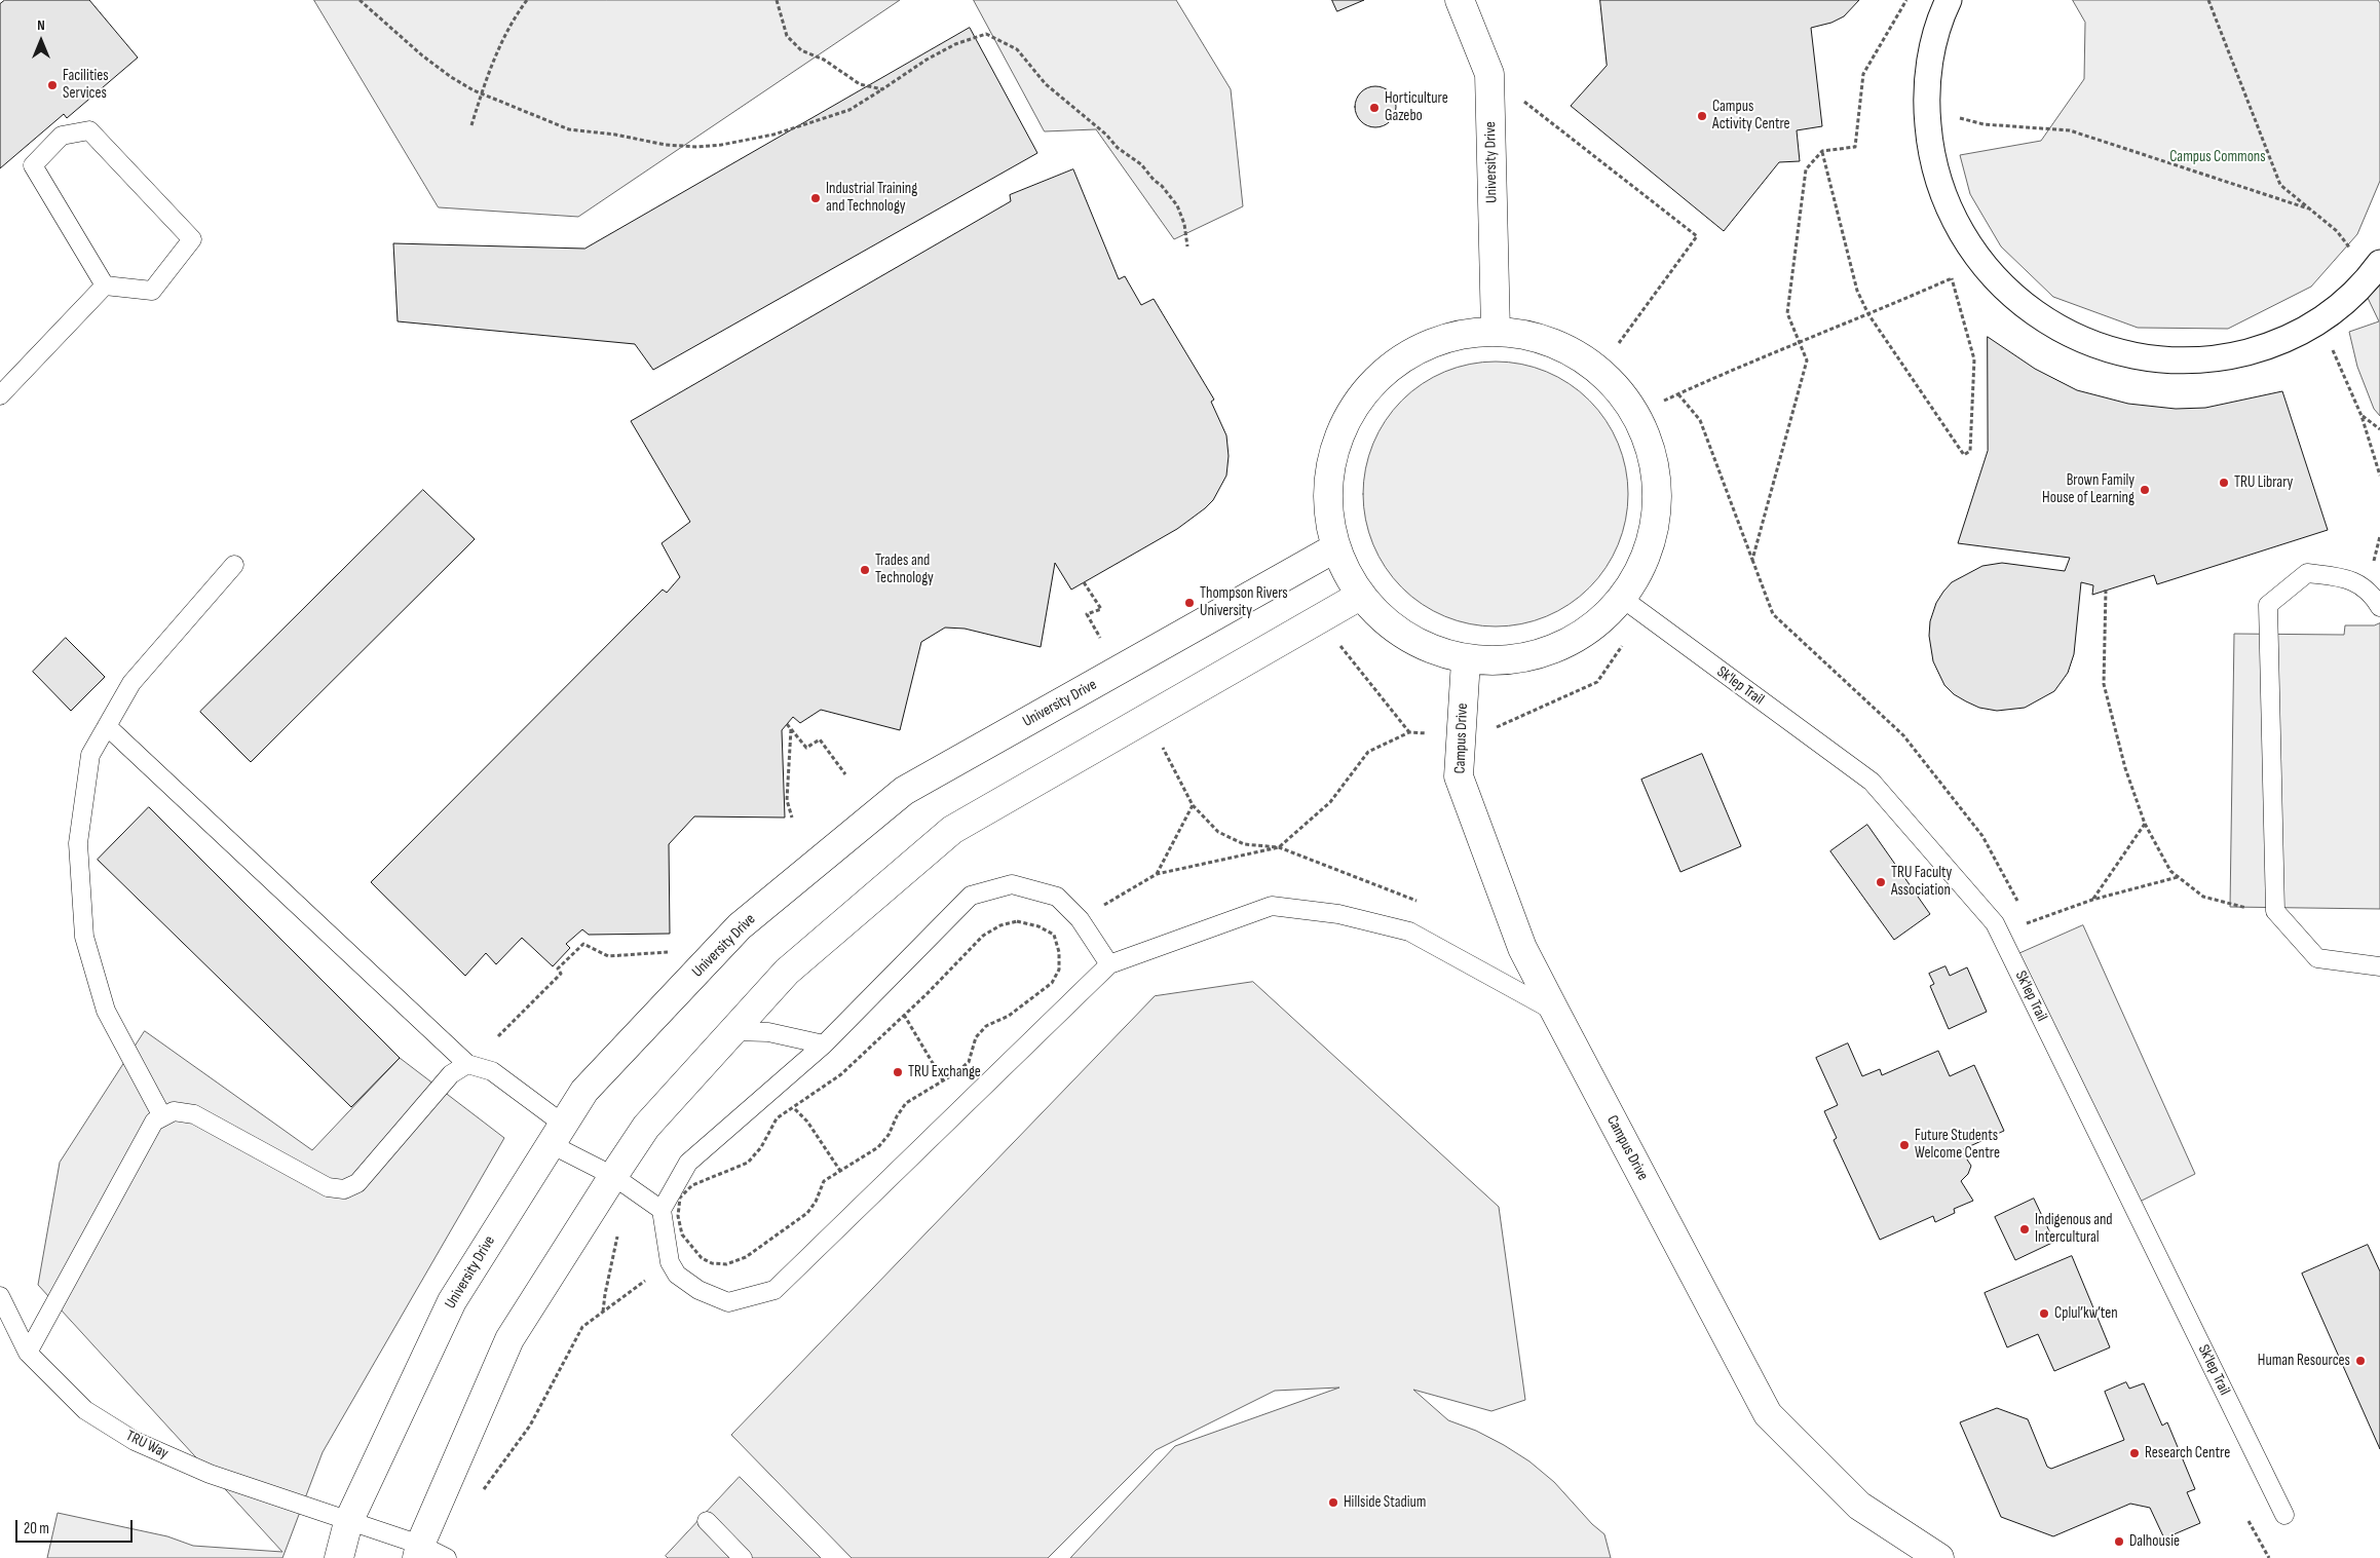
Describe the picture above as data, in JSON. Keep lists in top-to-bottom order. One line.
{"streets":{"street":["University Drive","Campus Drive"],"lane":["Sk'lep Trail","TRU Way"]},"crossings":[["University Drive","TRU Way"]],"parks":["Campus Commons"],"places":["Facilities Services","Horticulture Gazebo","Campus Activity Centre","Industrial Training and Technology","TRU Library","Brown Family House of Learning","Trades and Technology","Thompson Rivers University","TRU Faculty Association","TRU Exchange","Future Students Welcome Centre","Indigenous and Intercultural","Cplul’kw’ten","Human Resources","Research Centre","Hillside Stadium","Dalhousie"],"scale_bar":"20 m","north":"top"}
